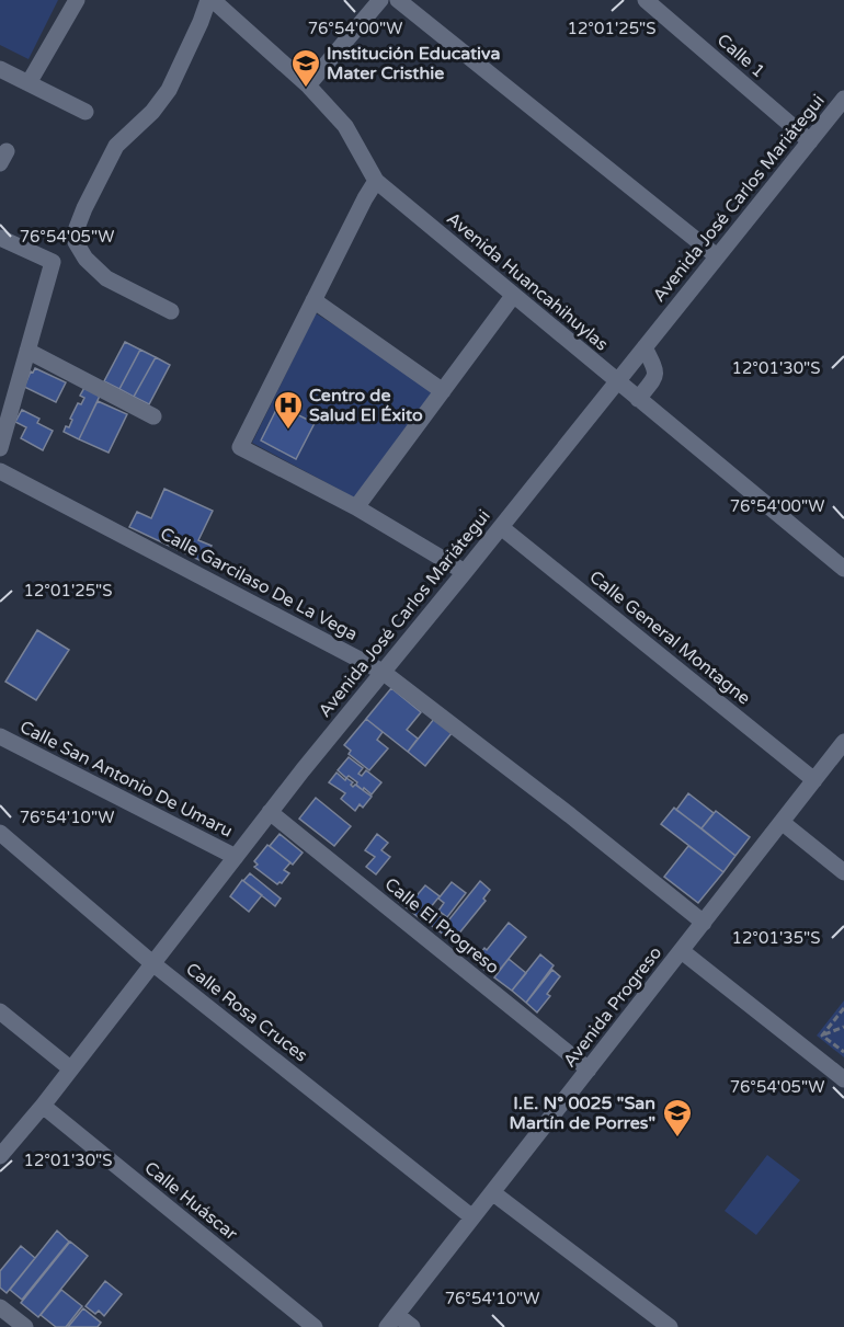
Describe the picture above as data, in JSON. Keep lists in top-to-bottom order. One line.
{"streets":{"street":["Calle 1","Avenida José Carlos Mariátegui","Avenida Huancahihuylas","Calle Garcilaso De La Vega","Calle General Montagne","Calle San Antonio De Umaru","Calle El Progreso","Avenida Progreso","Calle Rosa Cruces","Calle Huáscar"]},"crossings":[["Calle 1","Avenida José Carlos Mariátegui"],["Avenida José Carlos Mariátegui","Avenida Huancahihuylas"],["Avenida José Carlos Mariátegui","Calle Garcilaso De La Vega"],["Avenida José Carlos Mariátegui","Calle General Montagne"],["Avenida José Carlos Mariátegui","Calle San Antonio De Umaru"],["Avenida José Carlos Mariátegui","Calle El Progreso"],["Avenida José Carlos Mariátegui","Calle Rosa Cruces"],["Avenida José Carlos Mariátegui","Calle Huáscar"],["Calle Garcilaso De La Vega","Avenida Progreso"],["Calle General Montagne","Avenida Progreso"],["Calle El Progreso","Avenida Progreso"],["Avenida Progreso","Calle Rosa Cruces"]],"places":{"school or university":["Institución Educativa Mater Cristhie","I.E. N° 0025 \"San Martín de Porres\""],"hospital":["Centro de Salud El Éxito"]},"coordinates":["12°01'25\"S","76°54'00\"W","76°54'05\"W","12°01'30\"S","76°54'10\"W","12°01'35\"S"]}
